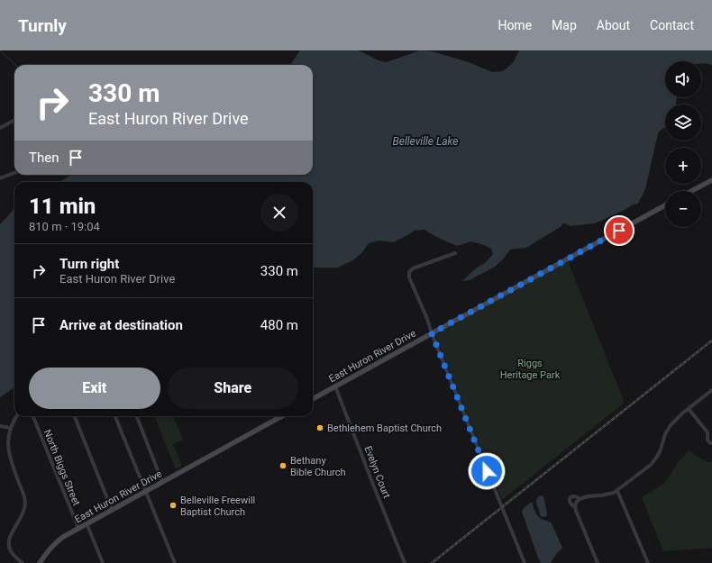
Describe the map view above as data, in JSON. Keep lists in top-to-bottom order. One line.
{"streets":{"main road":["East Huron River Drive"],"street":["North Biggs Street","Evelyn Court"]},"crossings":[["East Huron River Drive","North Biggs Street"],["East Huron River Drive","Evelyn Court"]],"water":["Belleville Lake"],"parks":["Riggs Heritage Park"],"places":["Bethlehem Baptist Church","Bethany Bible Church","Belleville Freewill Baptist Church"],"page":{"header":"Turnly","nav":["Home","Map","About","Contact"],"map_buttons":["+","−"],"turn":["330 m","East Huron River Drive"],"then":"Then","heading":["11 min","810 m · 19:04"],"list":[{"name":"Turn right","note":"East Huron River Drive","value":"330 m"},{"name":"Arrive at destination","value":"480 m"}],"buttons":["Exit","Share"]}}
